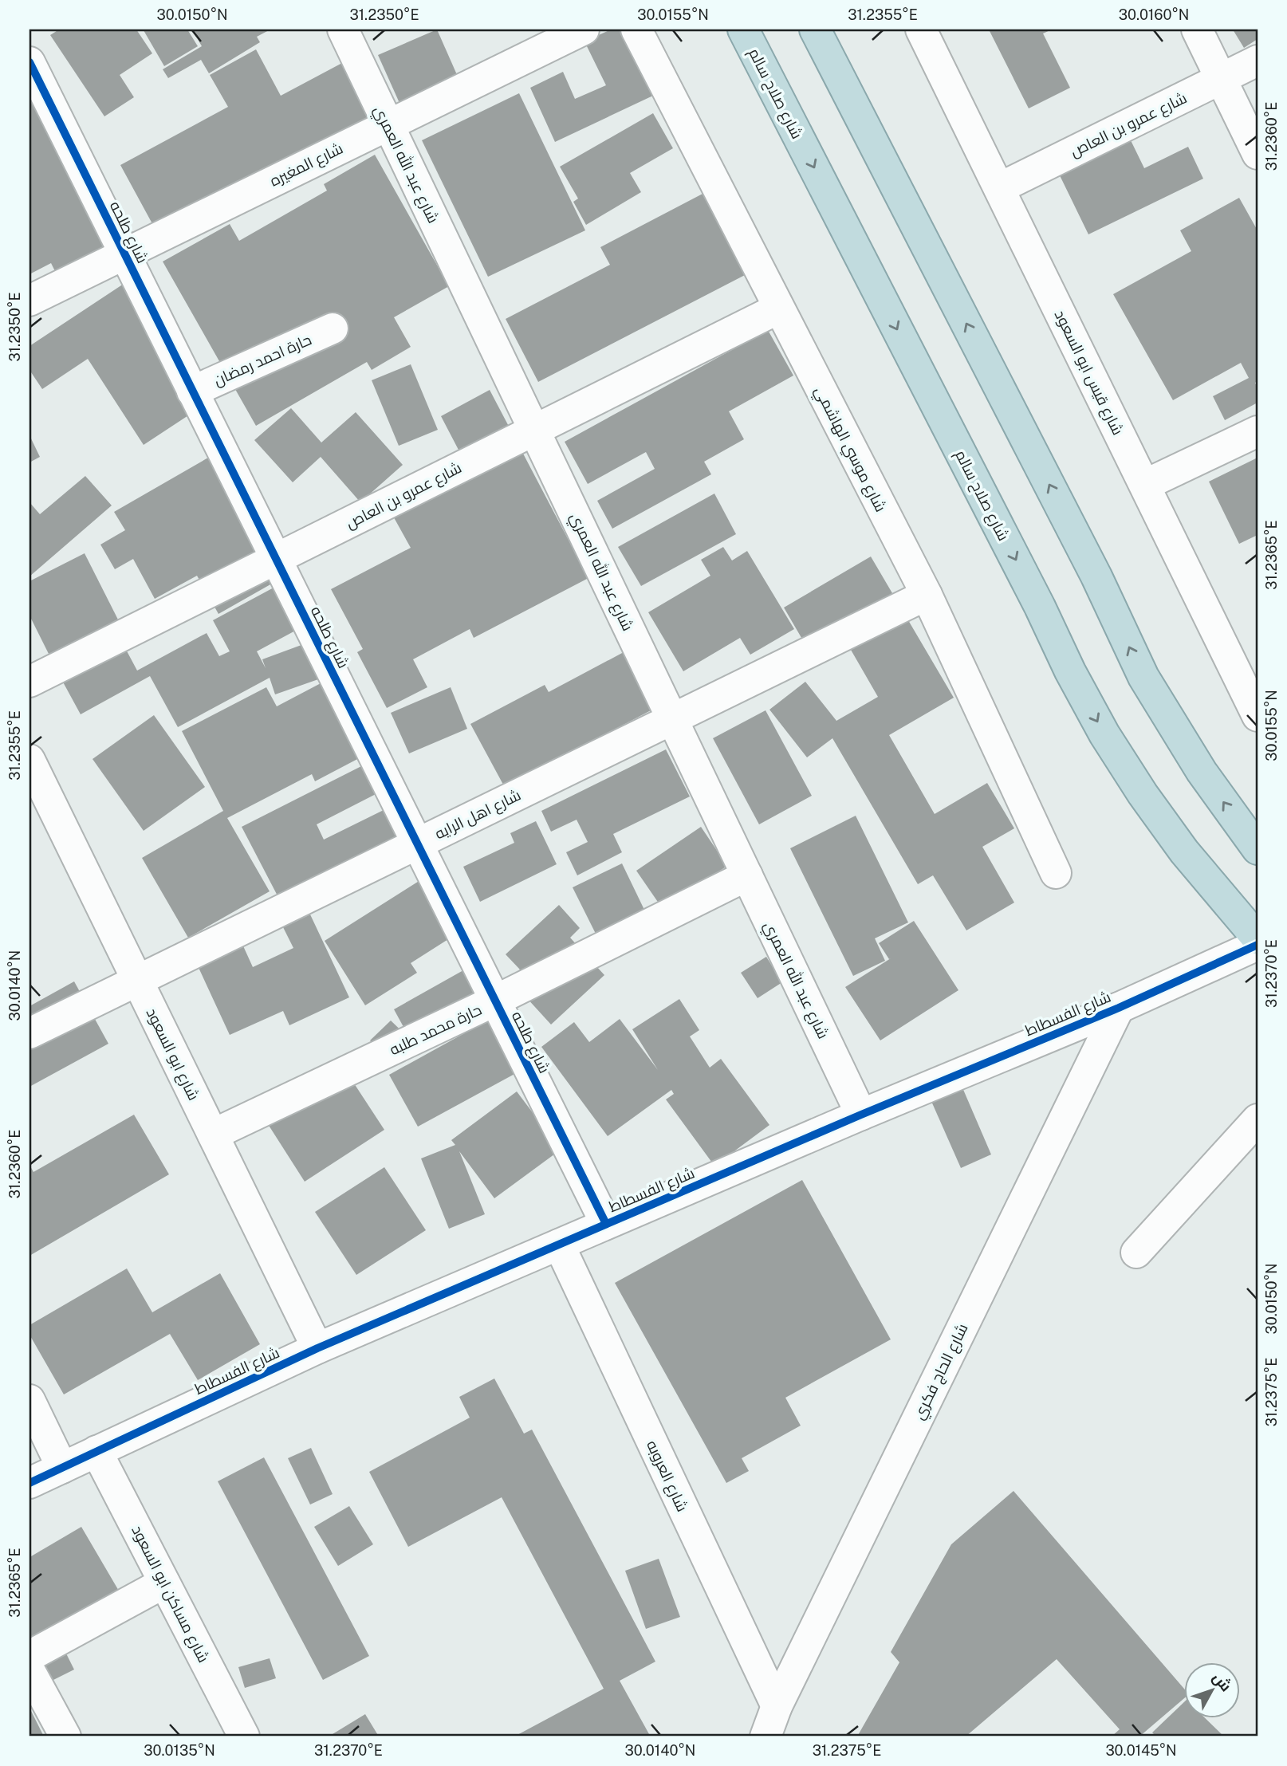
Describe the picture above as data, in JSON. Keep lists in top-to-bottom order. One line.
{"streets":{"highway":["شارع صلاح سالم"],"street":["شارع عمرو بن العاص","شارع المغيره","شارع عبد الله العمري","شارع طلحه","حارة احمد رمضان","شارع قيس ابو السعود","شارع موسي الهاشمي","شارع اهل الرايه","شارع الفسطاط","حارة محمد طلبه","شارع ابو السعود","شارع الحاج فكري","شارع العروبه","شارع مساكن ابو السعود"]},"crossings":[["شارع عمرو بن العاص","شارع عبد الله العمري"],["شارع عمرو بن العاص","شارع طلحه"],["شارع عمرو بن العاص","شارع قيس ابو السعود"],["شارع عمرو بن العاص","شارع موسي الهاشمي"],["شارع المغيره","شارع عبد الله العمري"],["شارع المغيره","شارع طلحه"],["شارع عبد الله العمري","شارع اهل الرايه"],["شارع عبد الله العمري","شارع الفسطاط"],["شارع عبد الله العمري","حارة محمد طلبه"],["شارع طلحه","حارة احمد رمضان"],["شارع طلحه","شارع اهل الرايه"],["شارع طلحه","شارع الفسطاط"],["شارع طلحه","حارة محمد طلبه"],["شارع موسي الهاشمي","شارع اهل الرايه"],["شارع اهل الرايه","شارع ابو السعود"],["شارع الفسطاط","شارع ابو السعود"],["شارع الفسطاط","شارع الحاج فكري"],["شارع الفسطاط","شارع العروبه"],["شارع الفسطاط","شارع مساكن ابو السعود"],["حارة محمد طلبه","شارع ابو السعود"],["شارع الحاج فكري","شارع العروبه"]],"north":"top right","coordinates":["30.0150°N","31.2350°E","30.0155°N","31.2355°E","30.0160°N","31.2360°E","31.2365°E","31.2370°E","30.0140°N","31.2375°E","30.0135°N","30.0145°N"]}
